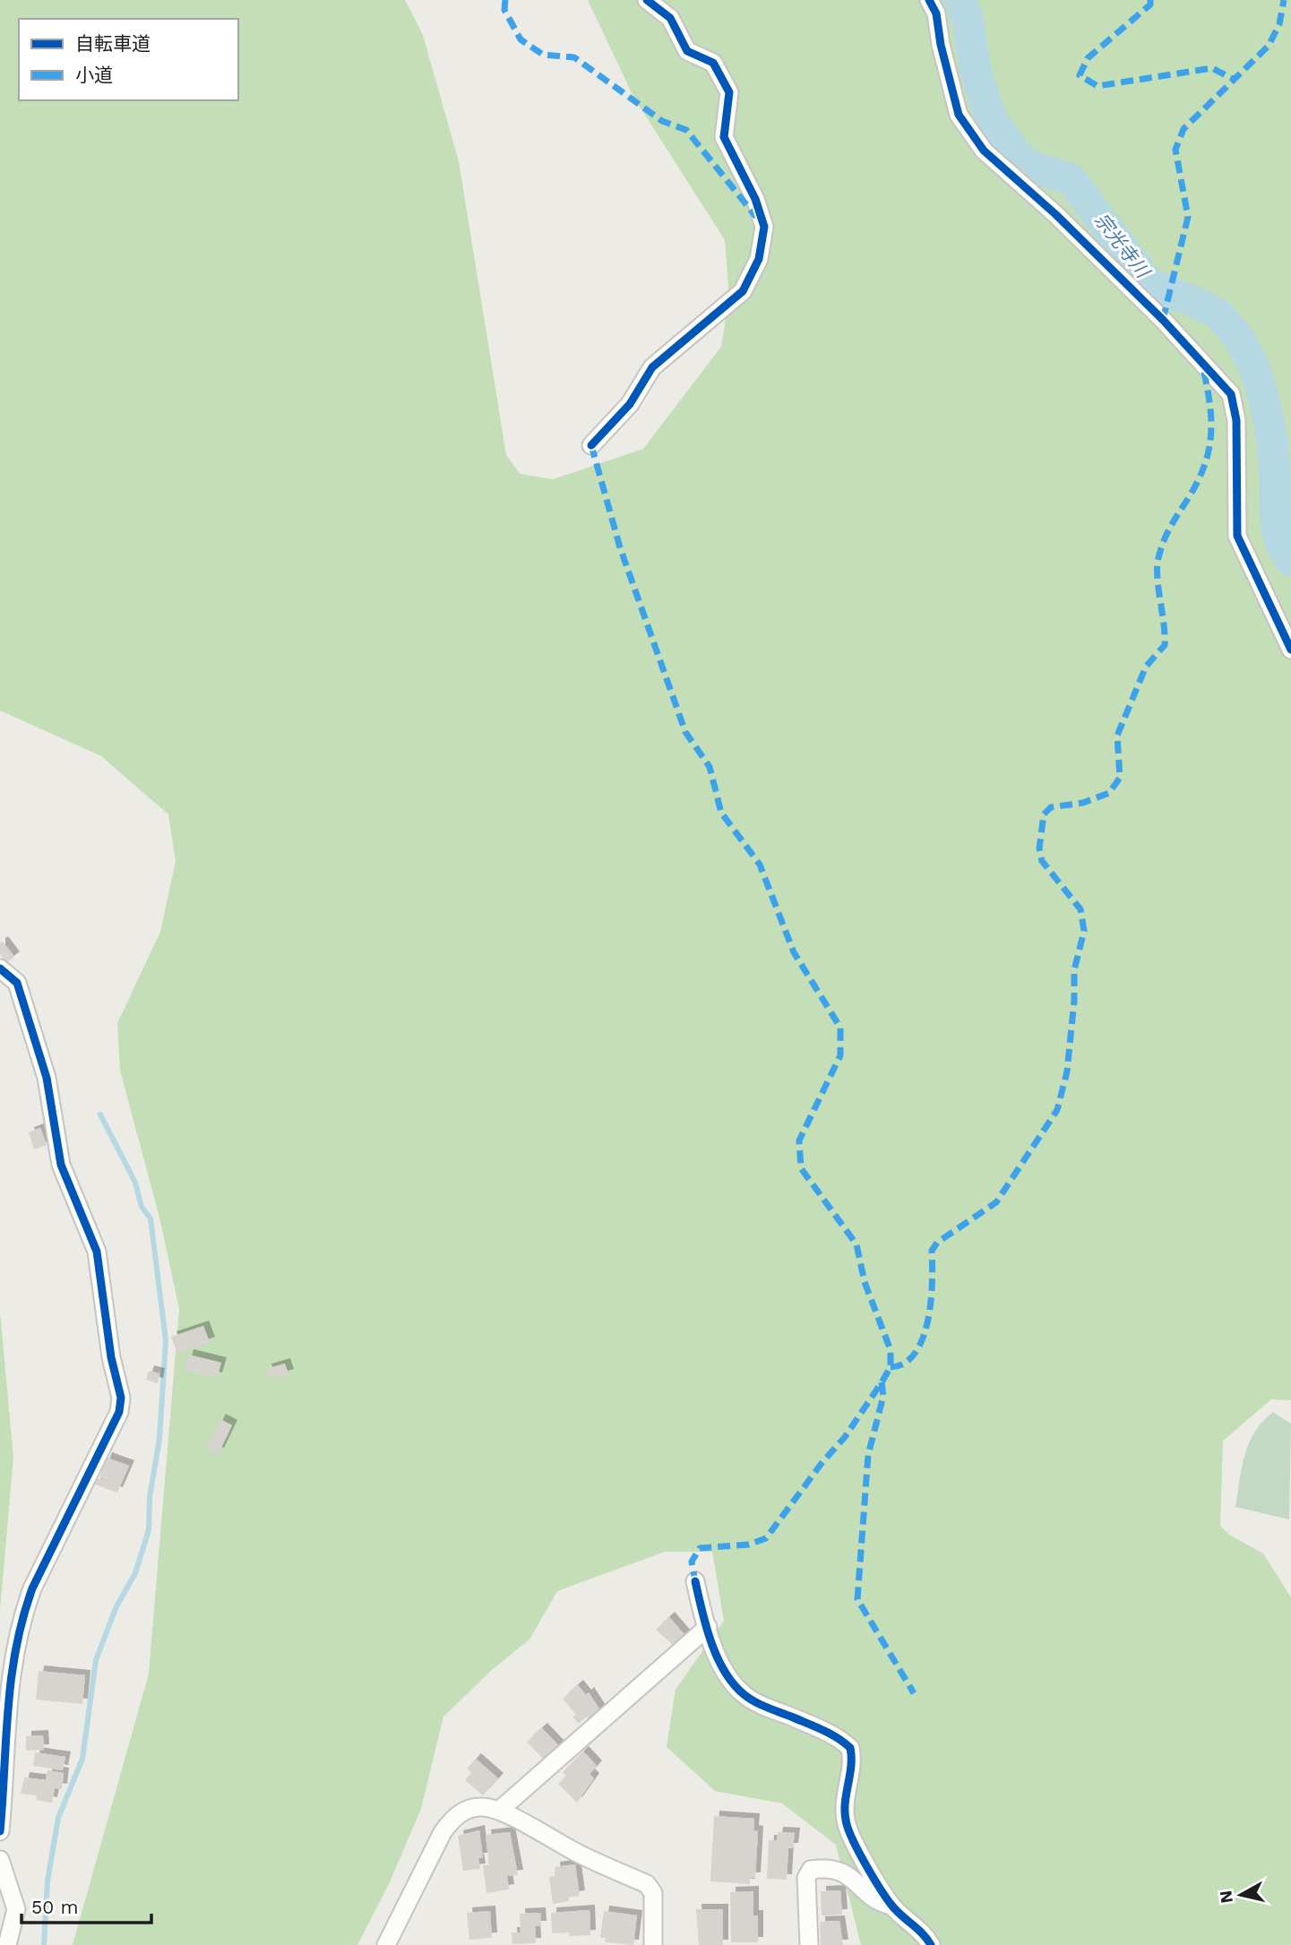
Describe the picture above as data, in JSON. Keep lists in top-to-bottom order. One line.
{"water":["宗光寺川"],"legend":["自転車道","小道"],"scale_bar":"50 m","north":"left"}
